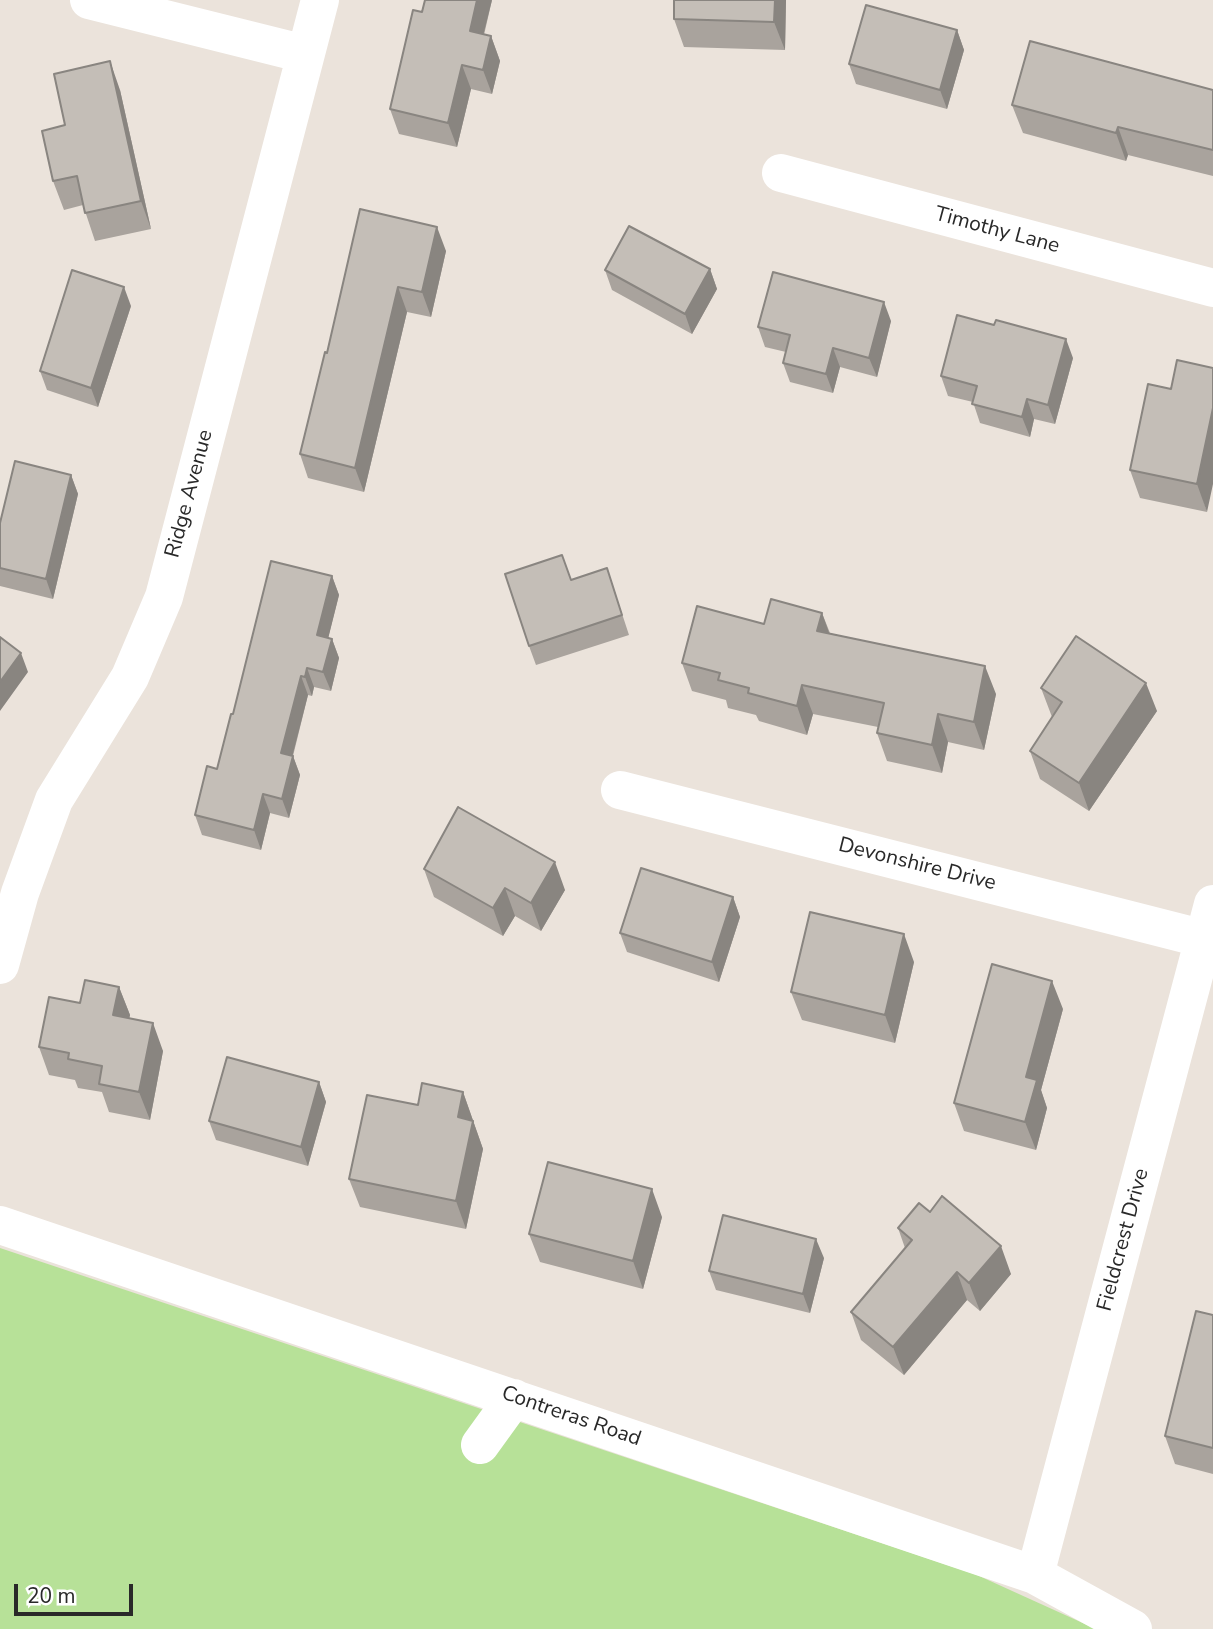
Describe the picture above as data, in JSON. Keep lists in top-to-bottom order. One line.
{"streets":{"street":["Timothy Lane","Ridge Avenue","Devonshire Drive","Fieldcrest Drive","Contreras Road"]},"crossings":[["Devonshire Drive","Fieldcrest Drive"],["Fieldcrest Drive","Contreras Road"]],"scale_bar":"20 m"}
